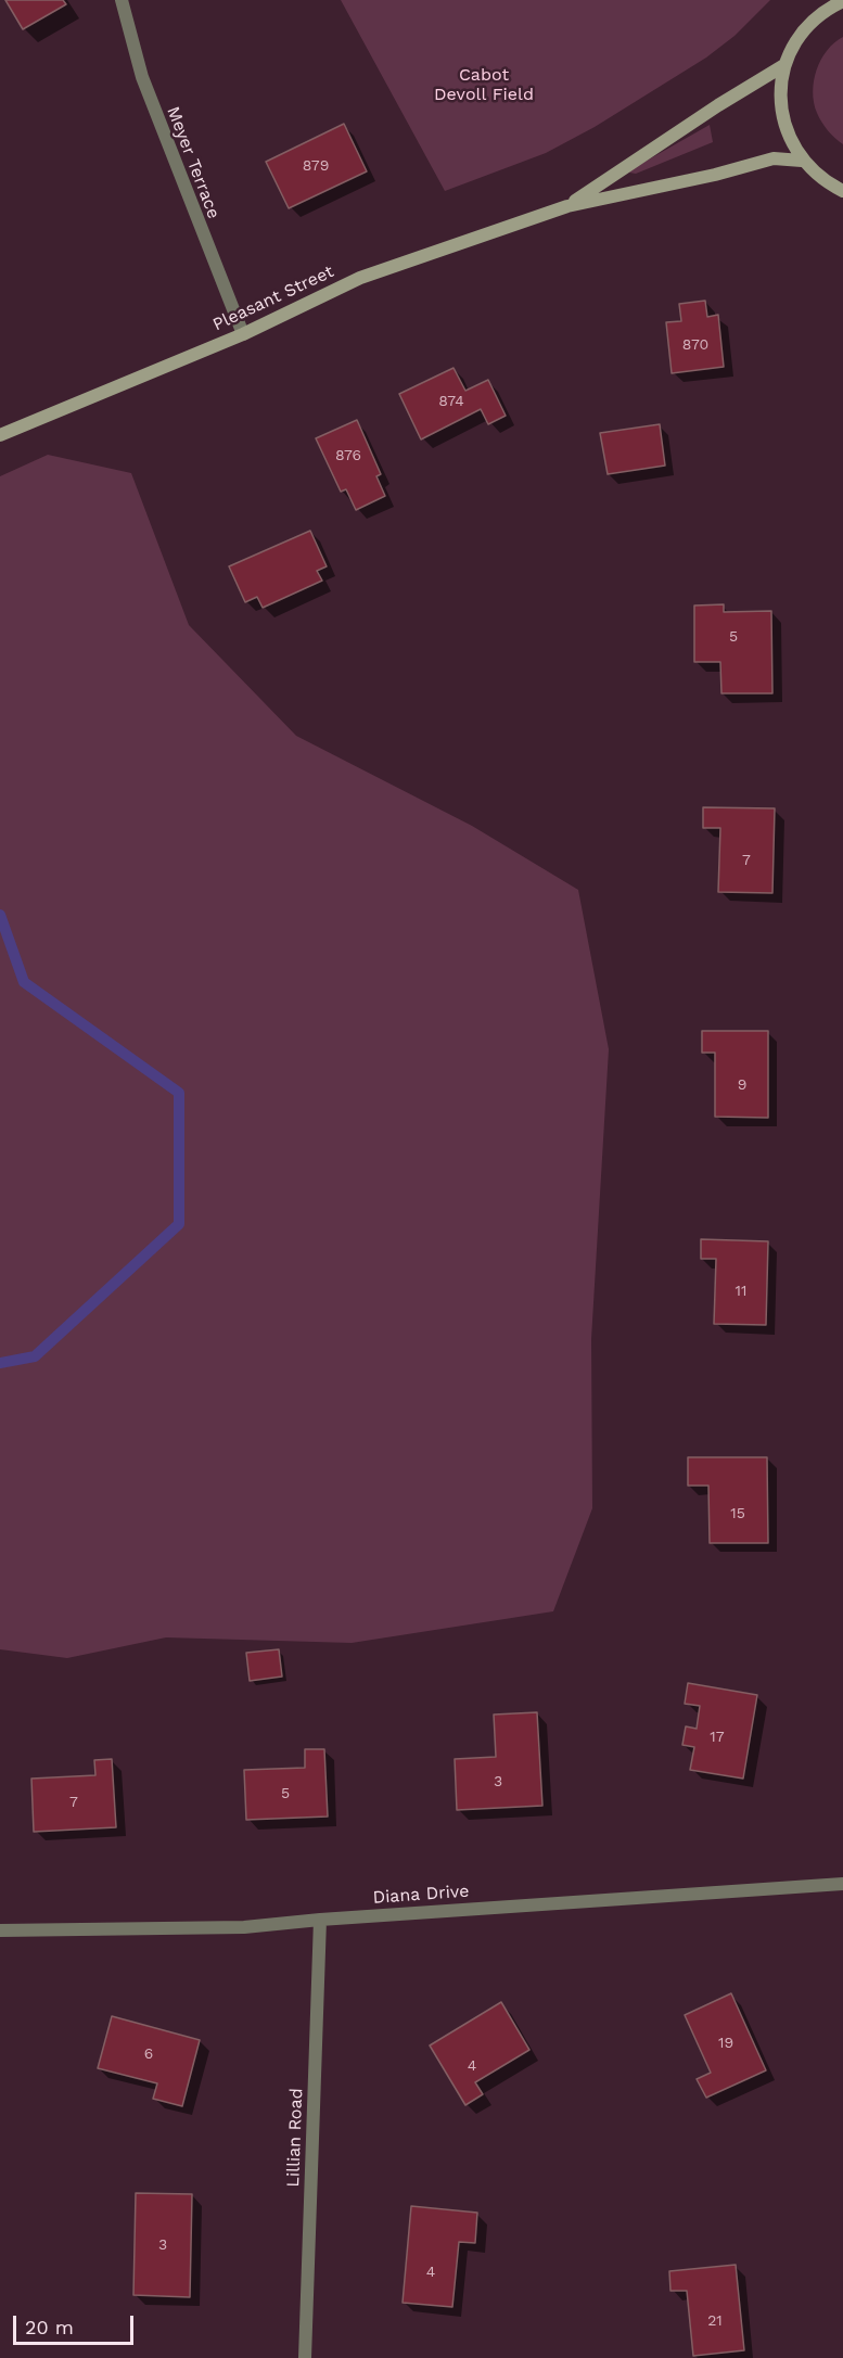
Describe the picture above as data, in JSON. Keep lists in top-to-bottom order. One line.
{"streets":{"main road":["Pleasant Street"],"street":["Meyer Terrace","Diana Drive","Lillian Road"]},"crossings":[["Meyer Terrace","Pleasant Street"],["Diana Drive","Lillian Road"]],"parks":["Cabot Devoll Field"],"house_numbers":["879","870","874","876","5","7","9","11","15","17","3","5","7","19","6","4","3","4","21"],"scale_bar":"20 m"}
